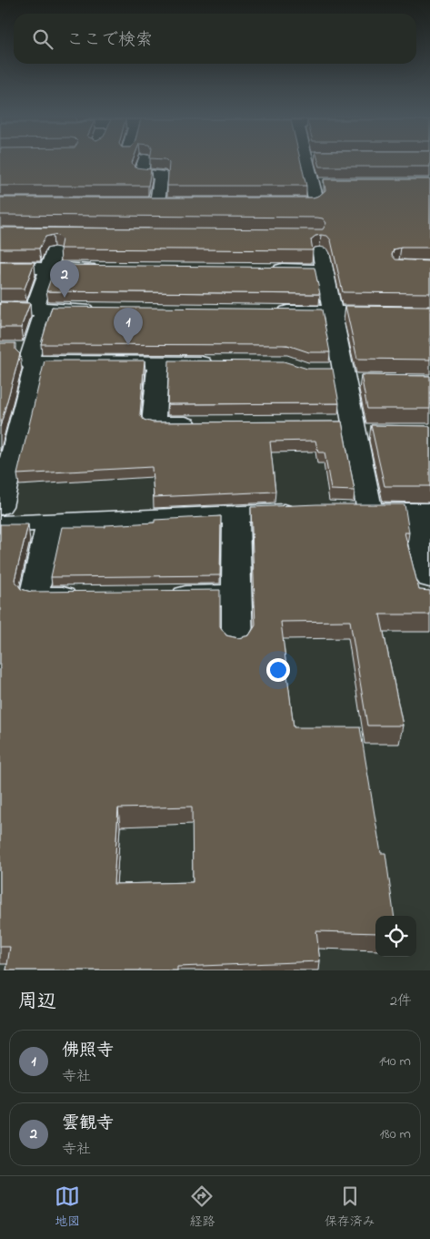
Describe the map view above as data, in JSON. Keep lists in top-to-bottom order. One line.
{"page":{"search":"ここで検索","pins":["2","1"],"heading":["周辺","2件"],"list":[{"mark":"1","name":"佛照寺","note":"寺社","value":"140 m"},{"mark":"2","name":"雲観寺","note":"寺社","value":"180 m"}],"nav":["地図","経路","保存済み"]}}
